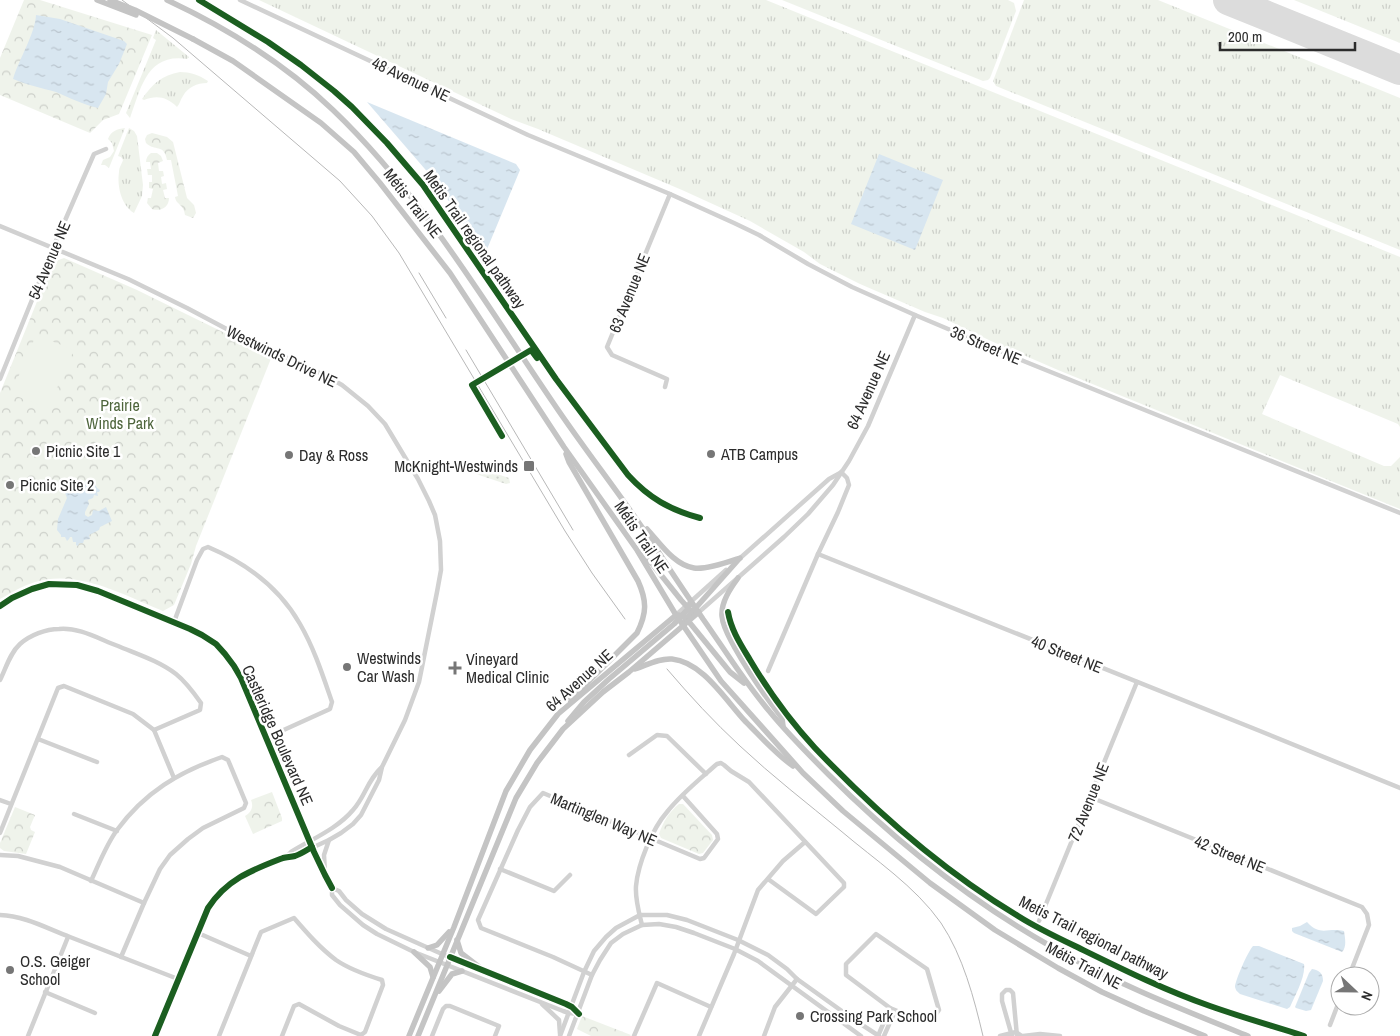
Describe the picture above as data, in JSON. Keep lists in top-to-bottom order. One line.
{"streets":{"main road":["Métis Trail NE","64 Avenue NE"],"street":["48 Avenue NE","54 Avenue NE","63 Avenue NE","36 Street NE","Westwinds Drive NE","40 Street NE","Castleridge Boulevard NE","72 Avenue NE","Martinglen Way NE","42 Street NE"],"cycle path":["Metis Trail regional pathway"]},"crossings":[["48 Avenue NE","36 Street NE"],["Métis Trail NE","64 Avenue NE"],["54 Avenue NE","Westwinds Drive NE"],["63 Avenue NE","36 Street NE"],["36 Street NE","64 Avenue NE"],["Westwinds Drive NE","Castleridge Boulevard NE"],["64 Avenue NE","Castleridge Boulevard NE"],["40 Street NE","72 Avenue NE"],["72 Avenue NE","42 Street NE"]],"parks":["Prairie Winds Park"],"places":{"other":["Picnic Site 1","ATB Campus","Day & Ross","Picnic Site 2","Westwinds Car Wash","O.S. Geiger School","Crossing Park School"],"transit":["McKnight-Westwinds"],"health":["Vineyard Medical Clinic"]},"scale_bar":"200 m","north":"right"}
